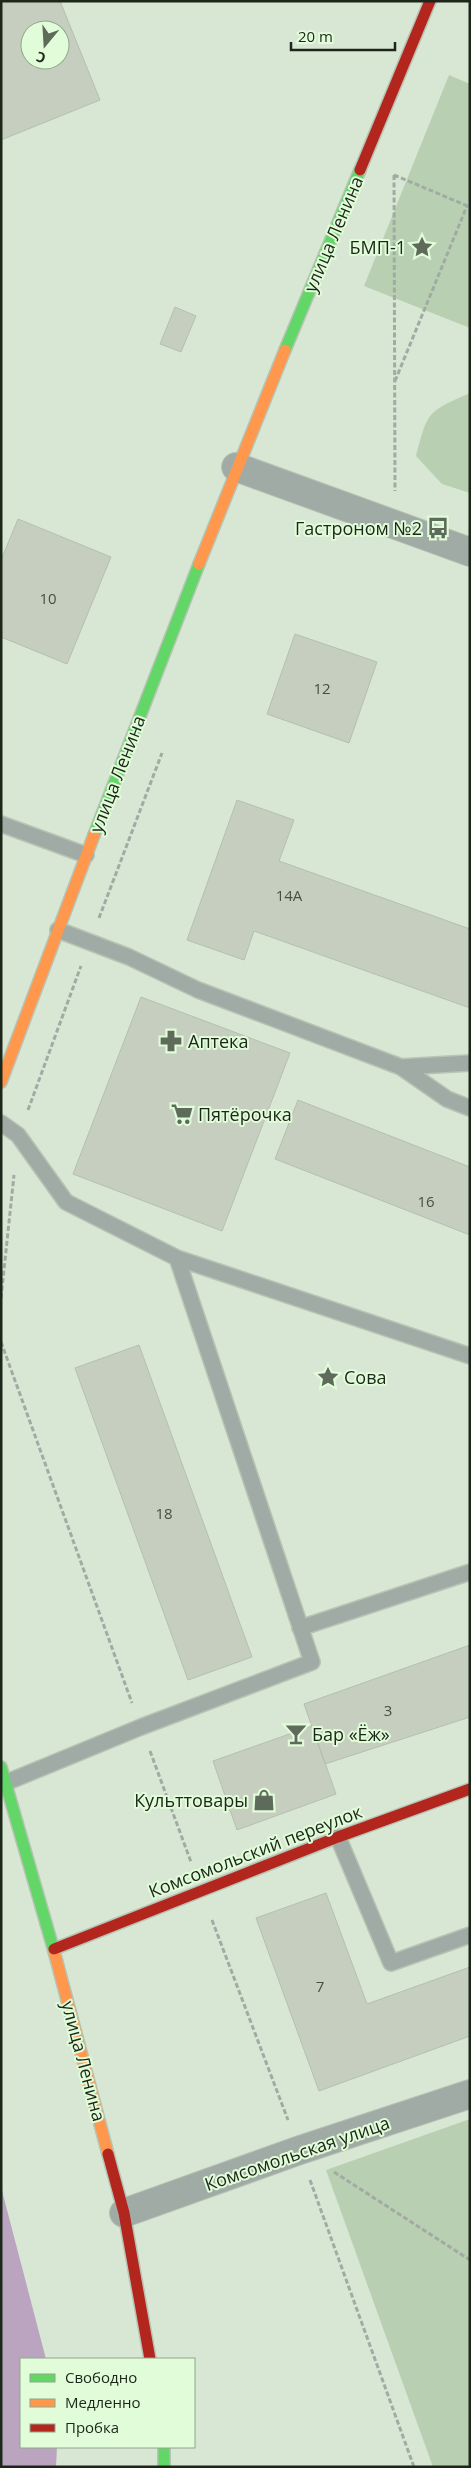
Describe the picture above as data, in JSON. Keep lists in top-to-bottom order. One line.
{"streets":{"street":["улица Ленина","Комсомольский переулок","Комсомольская улица"]},"crossings":[["улица Ленина","Комсомольский переулок"],["улица Ленина","Комсомольская улица"]],"places":{"place":["БМП-1","Сова"],"bus stop":["Гастроном №2"],"pharmacy":["Аптека"],"supermarket":["Пятёрочка"],"bar":["Бар «Ёж»"],"shop":["Культтовары"]},"house_numbers":["10","12","14А","16","18","3","7"],"legend":["Свободно","Медленно","Пробка"],"scale_bar":"20 m","north":"bottom"}
